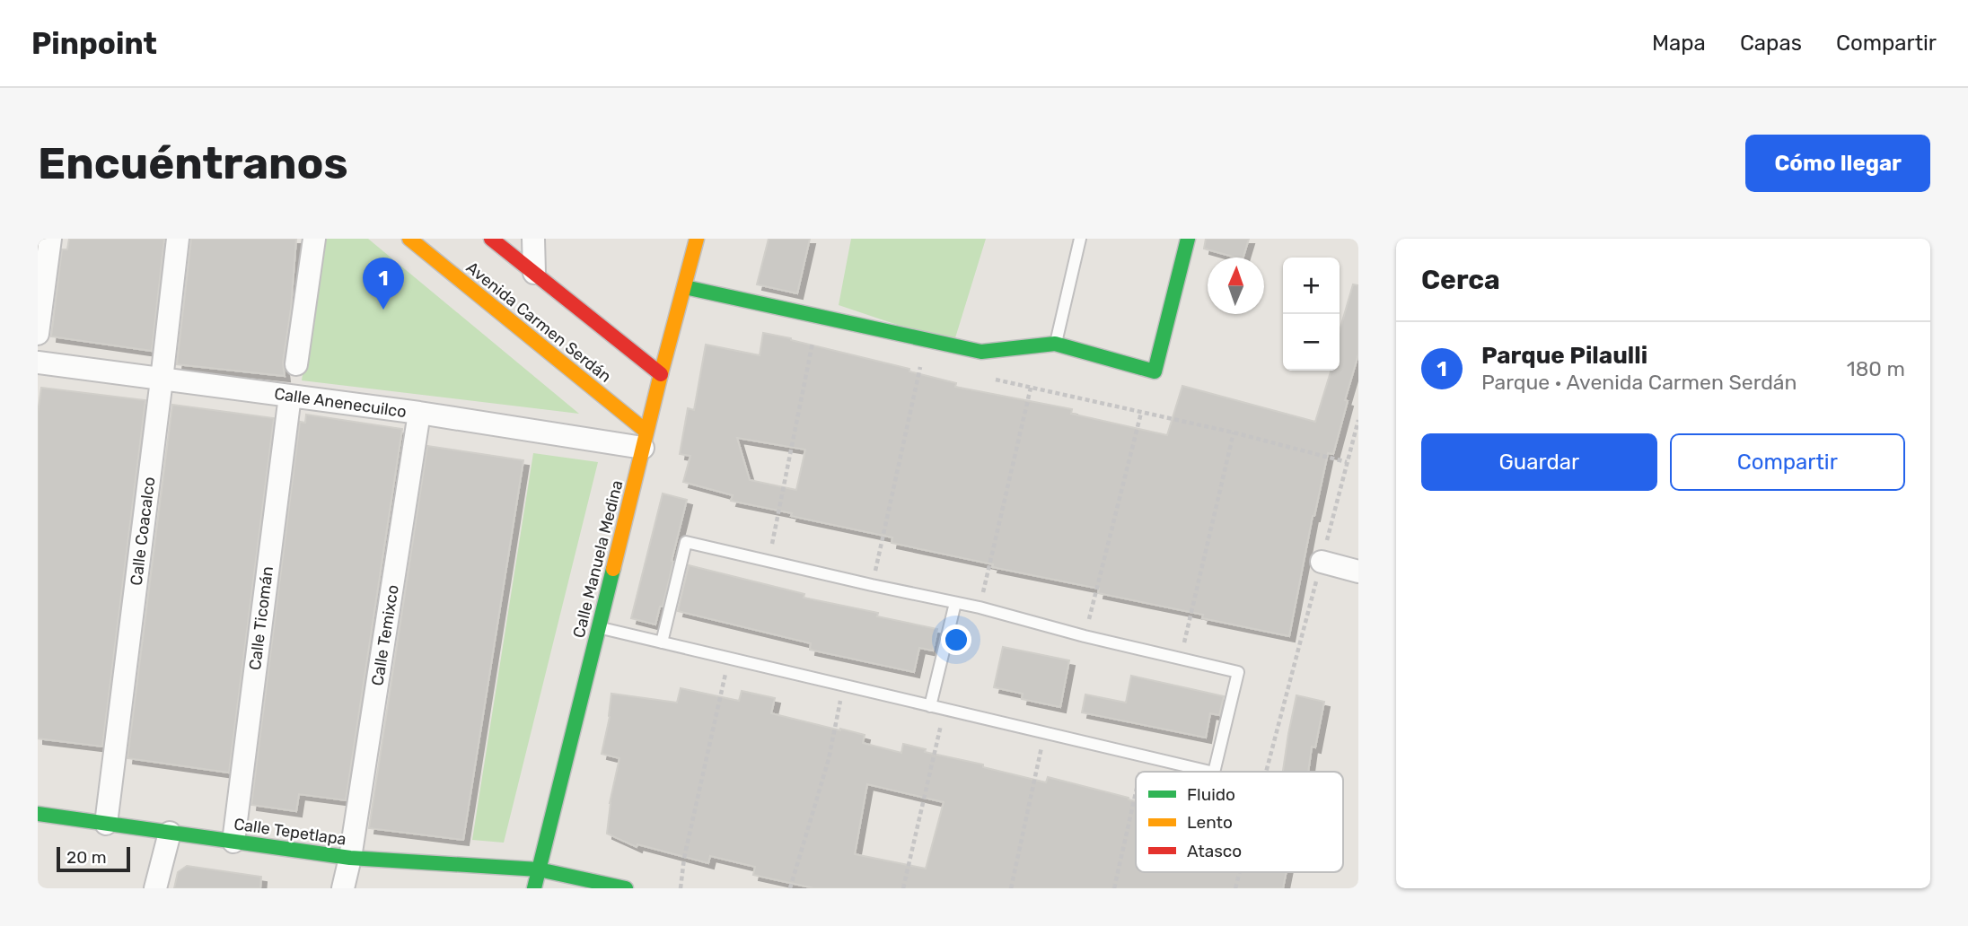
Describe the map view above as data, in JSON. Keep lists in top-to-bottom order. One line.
{"streets":{"street":["Avenida Carmen Serdán","Calle Anenecuilco","Calle Coacalco","Calle Manuela Medina","Calle Ticomán","Calle Temixco","Calle Tepetlapa"]},"crossings":[["Avenida Carmen Serdán","Calle Anenecuilco"],["Avenida Carmen Serdán","Calle Manuela Medina"],["Calle Anenecuilco","Calle Coacalco"],["Calle Anenecuilco","Calle Manuela Medina"],["Calle Anenecuilco","Calle Ticomán"],["Calle Anenecuilco","Calle Temixco"],["Calle Coacalco","Calle Tepetlapa"],["Calle Manuela Medina","Calle Tepetlapa"],["Calle Ticomán","Calle Tepetlapa"],["Calle Temixco","Calle Tepetlapa"]],"legend":["Fluido","Lento","Atasco"],"scale_bar":"20 m","north":"top","page":{"header":"Pinpoint","nav":["Mapa","Capas","Compartir"],"buttons":["Cómo llegar",["Guardar","Compartir"]],"title":"Encuéntranos","heading":"Cerca","map_buttons":["+","−"],"pins":"1","list":[{"mark":"1","name":"Parque Pilaulli","note":"Parque · Avenida Carmen Serdán","value":"180 m"}],"scale":"20 m"}}
